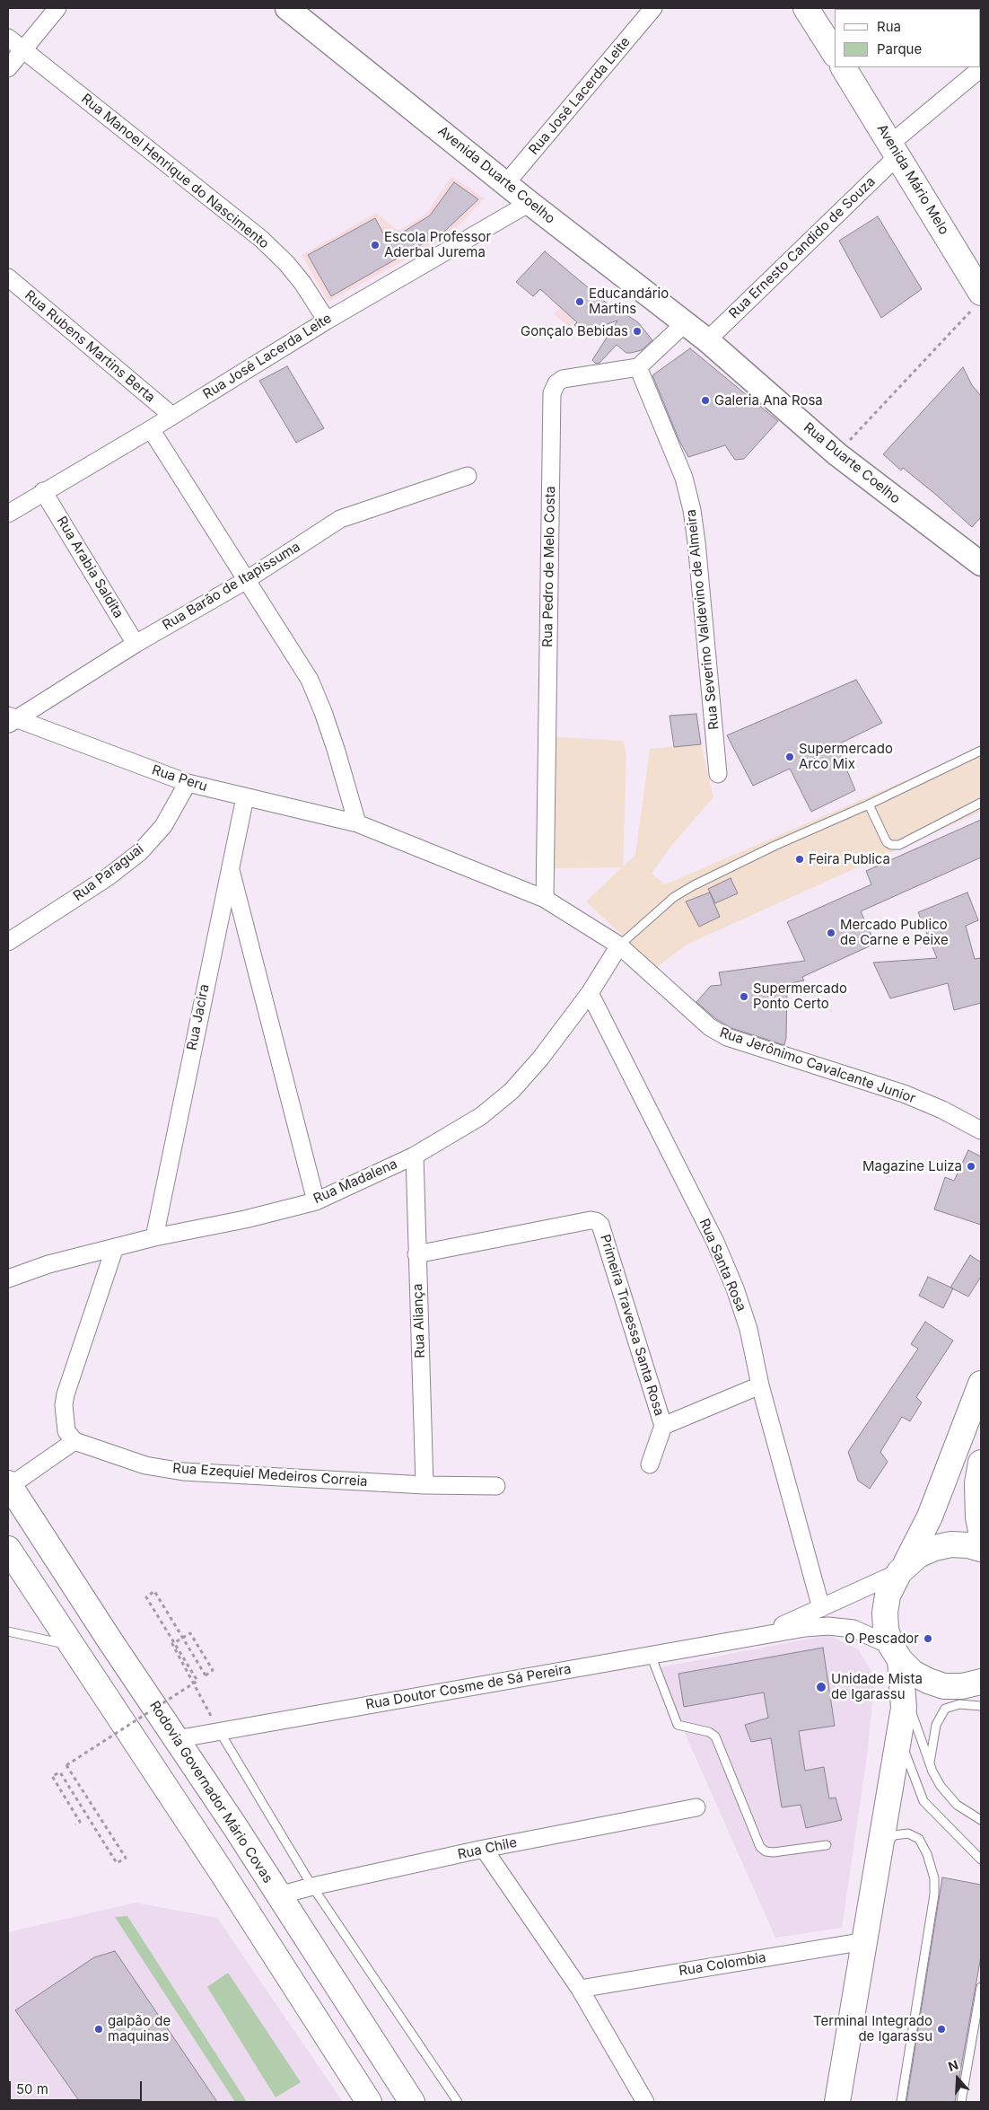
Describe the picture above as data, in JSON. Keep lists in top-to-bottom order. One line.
{"streets":{"main road":["Avenida Duarte Coelho","Avenida Mário Melo","Rua Duarte Coelho","Rodovia Governador Mário Covas"],"street":["Rua José Lacerda Leite","Rua Manoel Henrique do Nascimento","Rua Ernesto Candido de Souza","Rua Rubens Martins Berta","Rua Pedro de Melo Costa","Rua Arabia Saldita","Rua Barão de Itapissuma","Rua Severino Valdevino de Almeira","Rua Peru","Rua Paraguai","Rua Jacira","Rua Jerônimo Cavalcante Junior","Rua Madalena","Rua Santa Rosa","Rua Aliança","Primeira Travessa Santa Rosa","Rua Ezequiel Medeiros Correia","Rua Doutor Cosme de Sá Pereira","Rua Chile","Rua Colombia"]},"crossings":[["Rua José Lacerda Leite","Rua Manoel Henrique do Nascimento"],["Rua José Lacerda Leite","Avenida Duarte Coelho"],["Rua José Lacerda Leite","Rua Rubens Martins Berta"],["Rua José Lacerda Leite","Rua Arabia Saldita"],["Avenida Duarte Coelho","Rua Ernesto Candido de Souza"],["Avenida Duarte Coelho","Rua Duarte Coelho"],["Avenida Mário Melo","Rua Ernesto Candido de Souza"],["Rua Ernesto Candido de Souza","Rua Duarte Coelho"],["Rua Pedro de Melo Costa","Rua Severino Valdevino de Almeira"],["Rua Pedro de Melo Costa","Rua Jerônimo Cavalcante Junior"],["Rua Arabia Saldita","Rua Barão de Itapissuma"],["Rua Barão de Itapissuma","Rua Peru"],["Rua Peru","Rua Paraguai"],["Rua Peru","Rua Jacira"],["Rua Peru","Rua Jerônimo Cavalcante Junior"],["Rua Jacira","Rua Madalena"],["Rua Jerônimo Cavalcante Junior","Rua Madalena"],["Rua Madalena","Rua Santa Rosa"],["Rua Madalena","Rua Aliança"],["Rua Santa Rosa","Primeira Travessa Santa Rosa"],["Rua Aliança","Primeira Travessa Santa Rosa"],["Rua Aliança","Rua Ezequiel Medeiros Correia"],["Rua Doutor Cosme de Sá Pereira","Rodovia Governador Mário Covas"],["Rodovia Governador Mário Covas","Rua Chile"]],"places":["Escola Professor Aderbal Jurema","Educandário Martins","Gonçalo Bebidas","Galeria Ana Rosa","Supermercado Arco Mix","Feira Publica","Mercado Publico de Carne e Peixe","Supermercado Ponto Certo","Magazine Luiza","O Pescador","Unidade Mista de Igarassu","galpão de maquinas","Terminal Integrado de Igarassu"],"legend":["Rua","Parque"],"scale_bar":"50 m","north":"top"}
